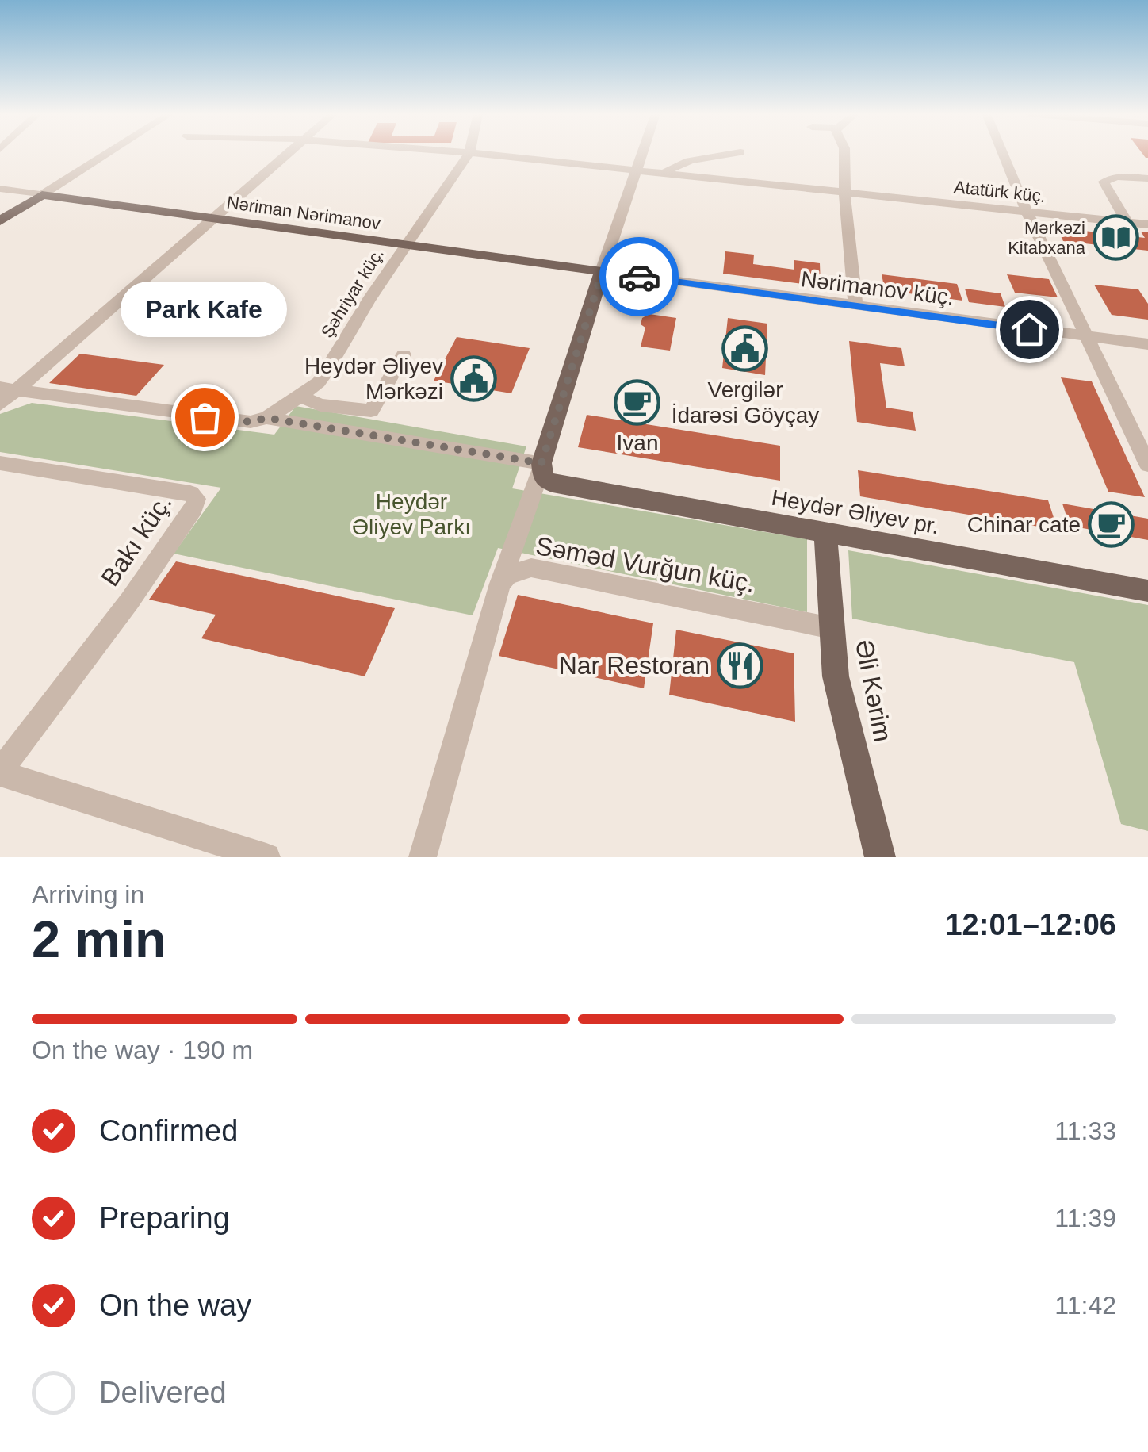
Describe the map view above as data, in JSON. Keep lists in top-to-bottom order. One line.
{"streets":{"main road":["Nəriman Nərimanov","Heydər Əliyev pr.","Əli Kərim"],"street":["Atatürk küç.","Nərimanov küç.","Şəhriyar küç.","Bakı küç.","Səməd Vurğun küç."]},"crossings":[["Nəriman Nərimanov","Nərimanov küç."],["Nəriman Nərimanov","Şəhriyar küç."],["Heydər Əliyev pr.","Əli Kərim"],["Səməd Vurğun küç.","Əli Kərim"]],"parks":["Heydər Əliyev Parkı"],"places":{"library":["Mərkəzi Kitabxana"],"public building":["Vergilər İdarəsi Göyçay","Heydər Əliyev Mərkəzi"],"cafe":["Ivan","Chinar cate"],"other":["Park Kafe"],"restaurant":["Nar Restoran"]},"page":{"bubble":"Park Kafe","heading":["2 min","Arriving in","12:01–12:06"],"bar":"On the way · 190 m","list":[["Confirmed","11:33"],["Preparing","11:39"],["On the way","11:42"],"Delivered"]}}
